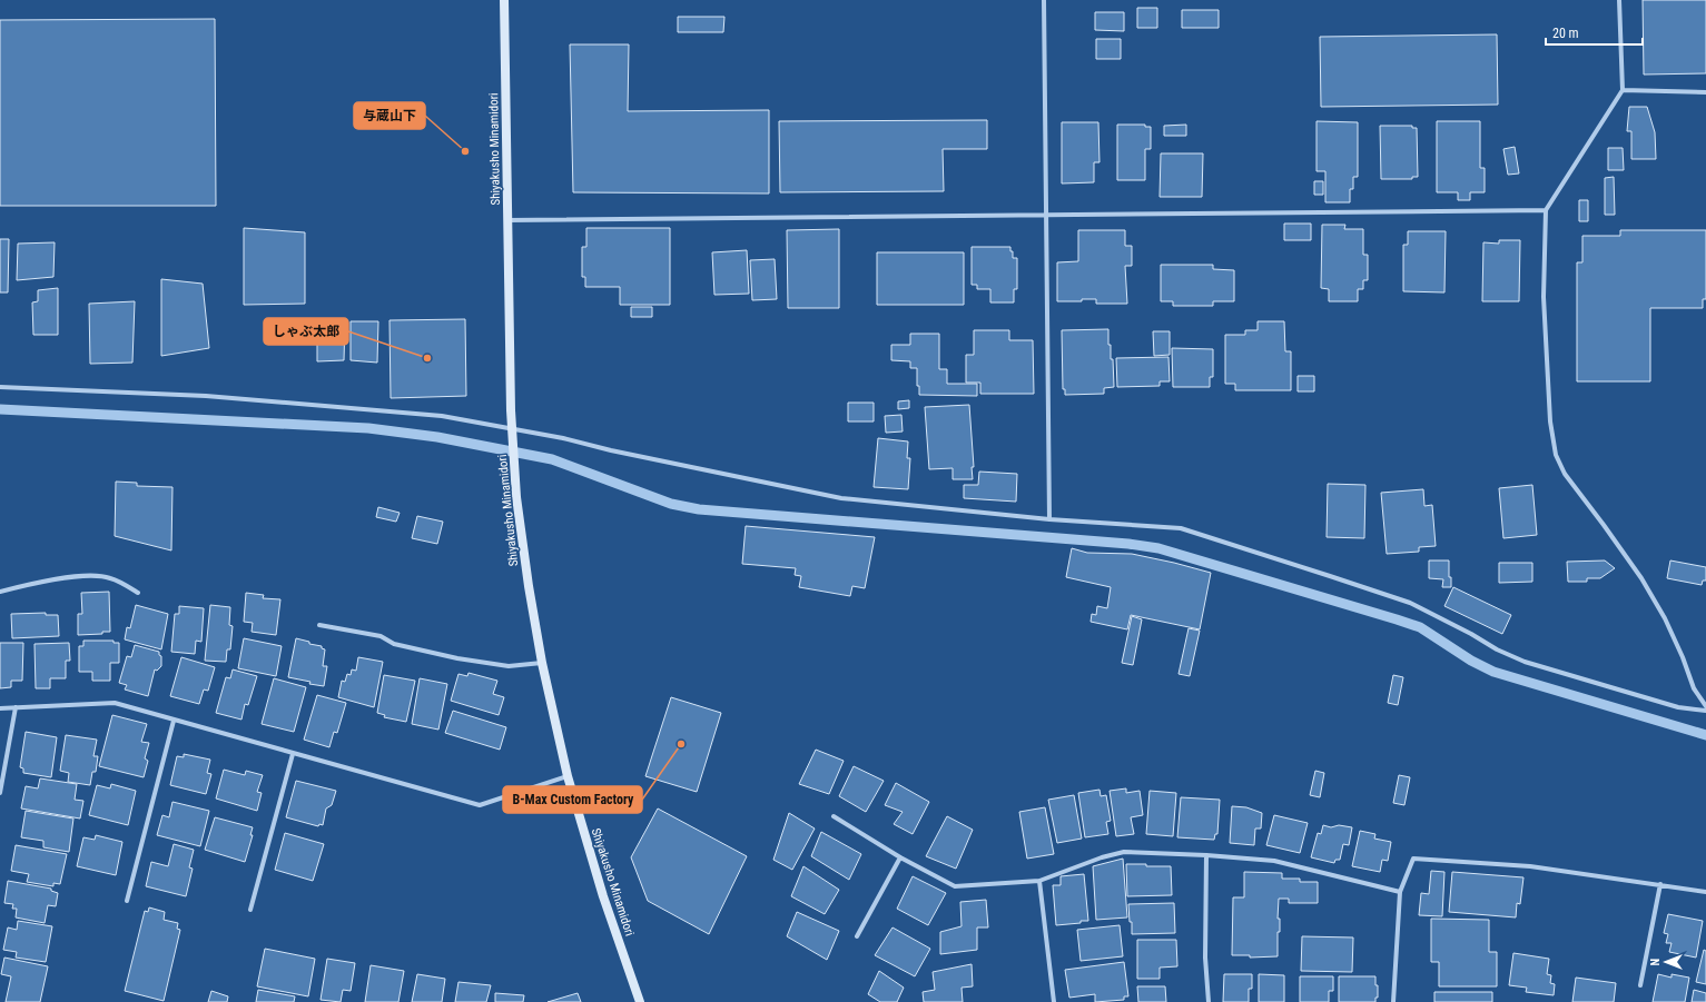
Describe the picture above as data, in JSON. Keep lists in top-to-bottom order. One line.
{"streets":{"street":["Shiyakusho Minamidori"]},"places":["与蔵山下","しゃぶ太郎","B-Max Custom Factory"],"scale_bar":"20 m","north":"left"}
